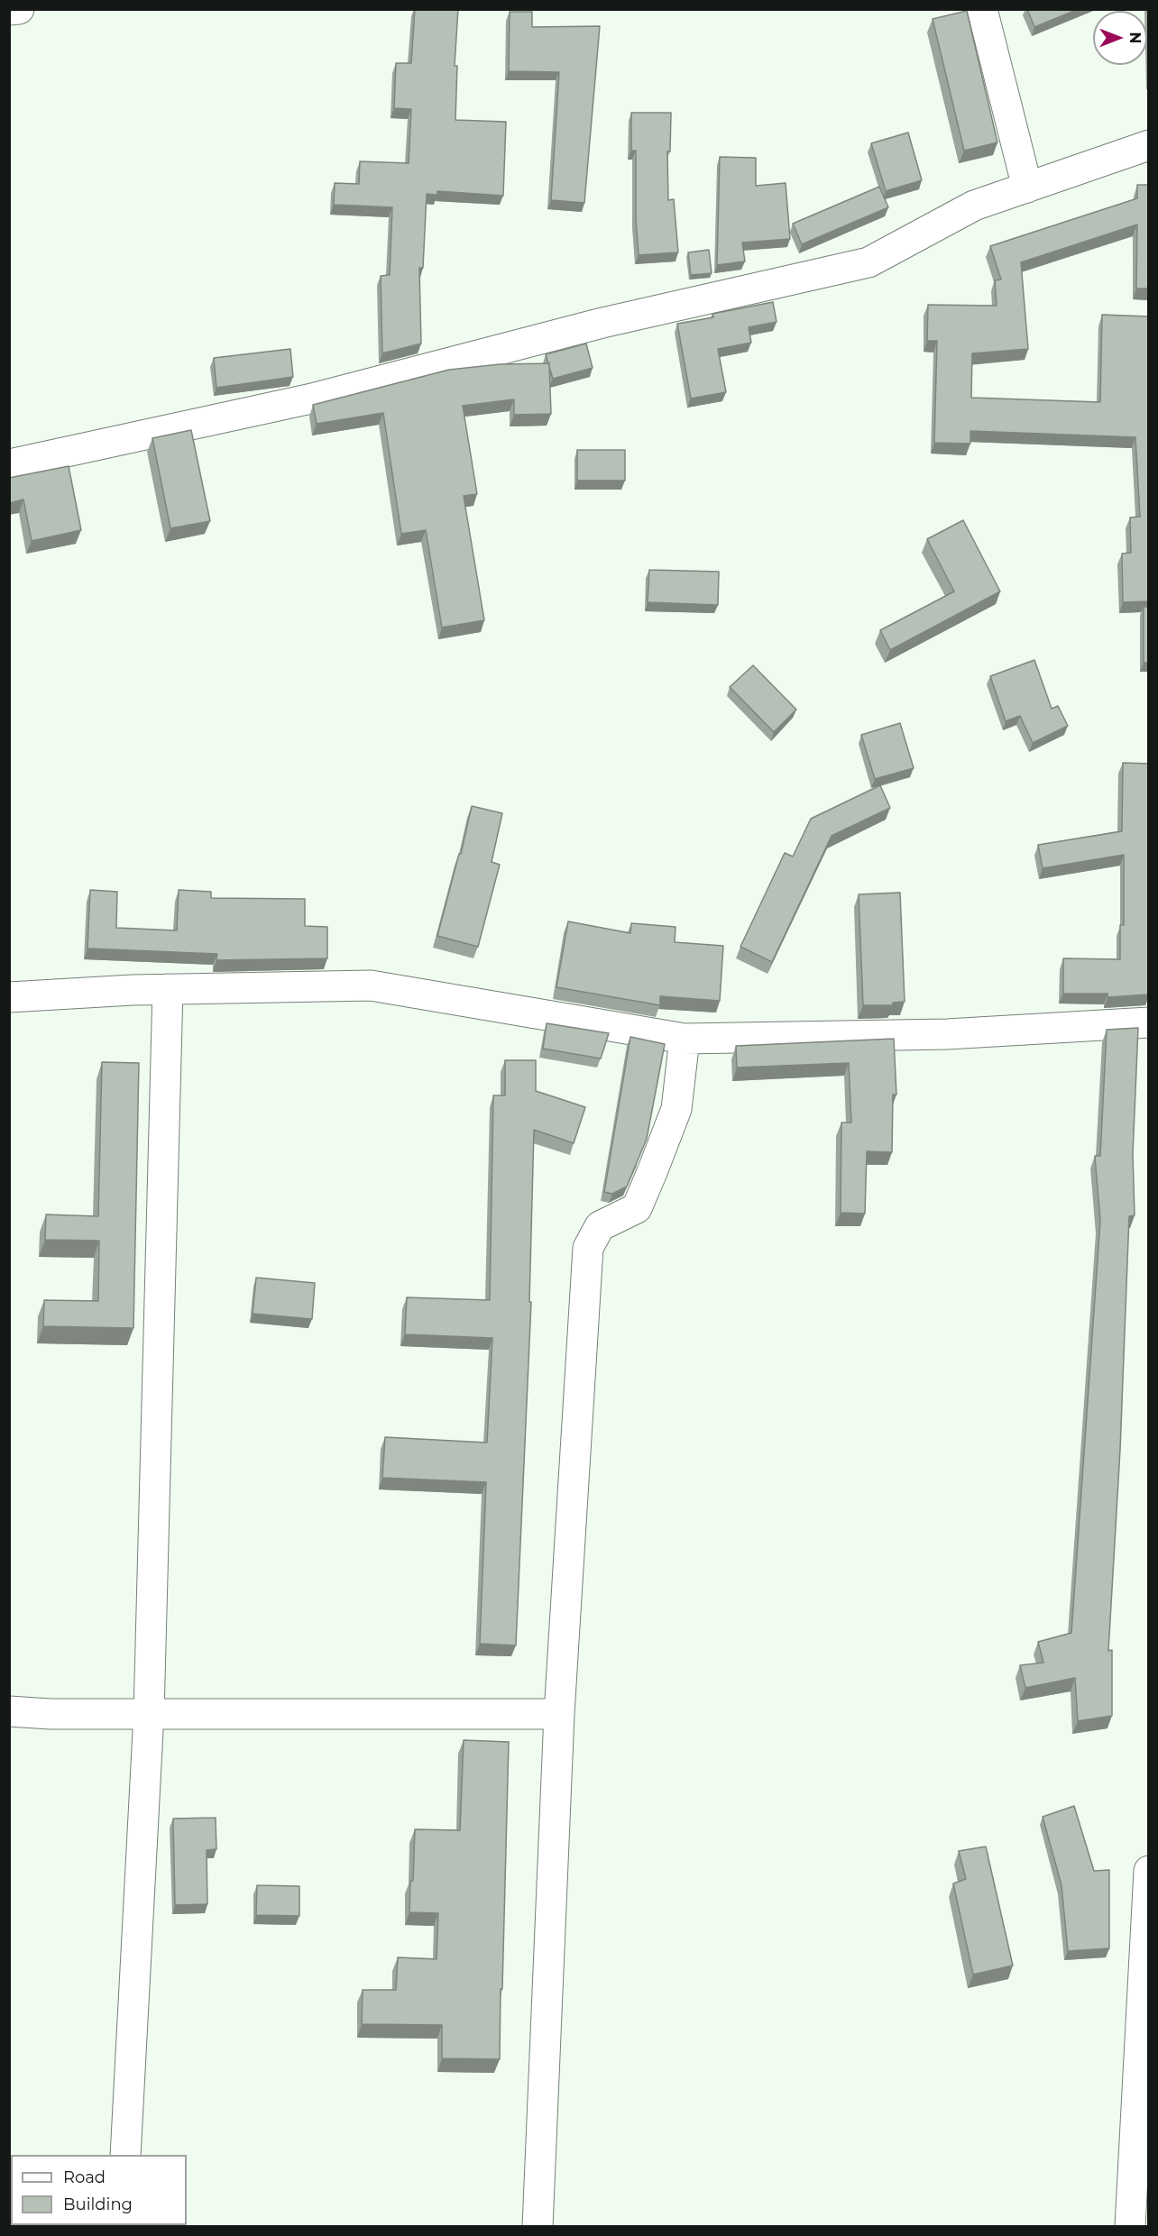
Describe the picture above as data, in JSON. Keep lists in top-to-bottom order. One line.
{"legend":["Road","Building"],"north":"right"}
